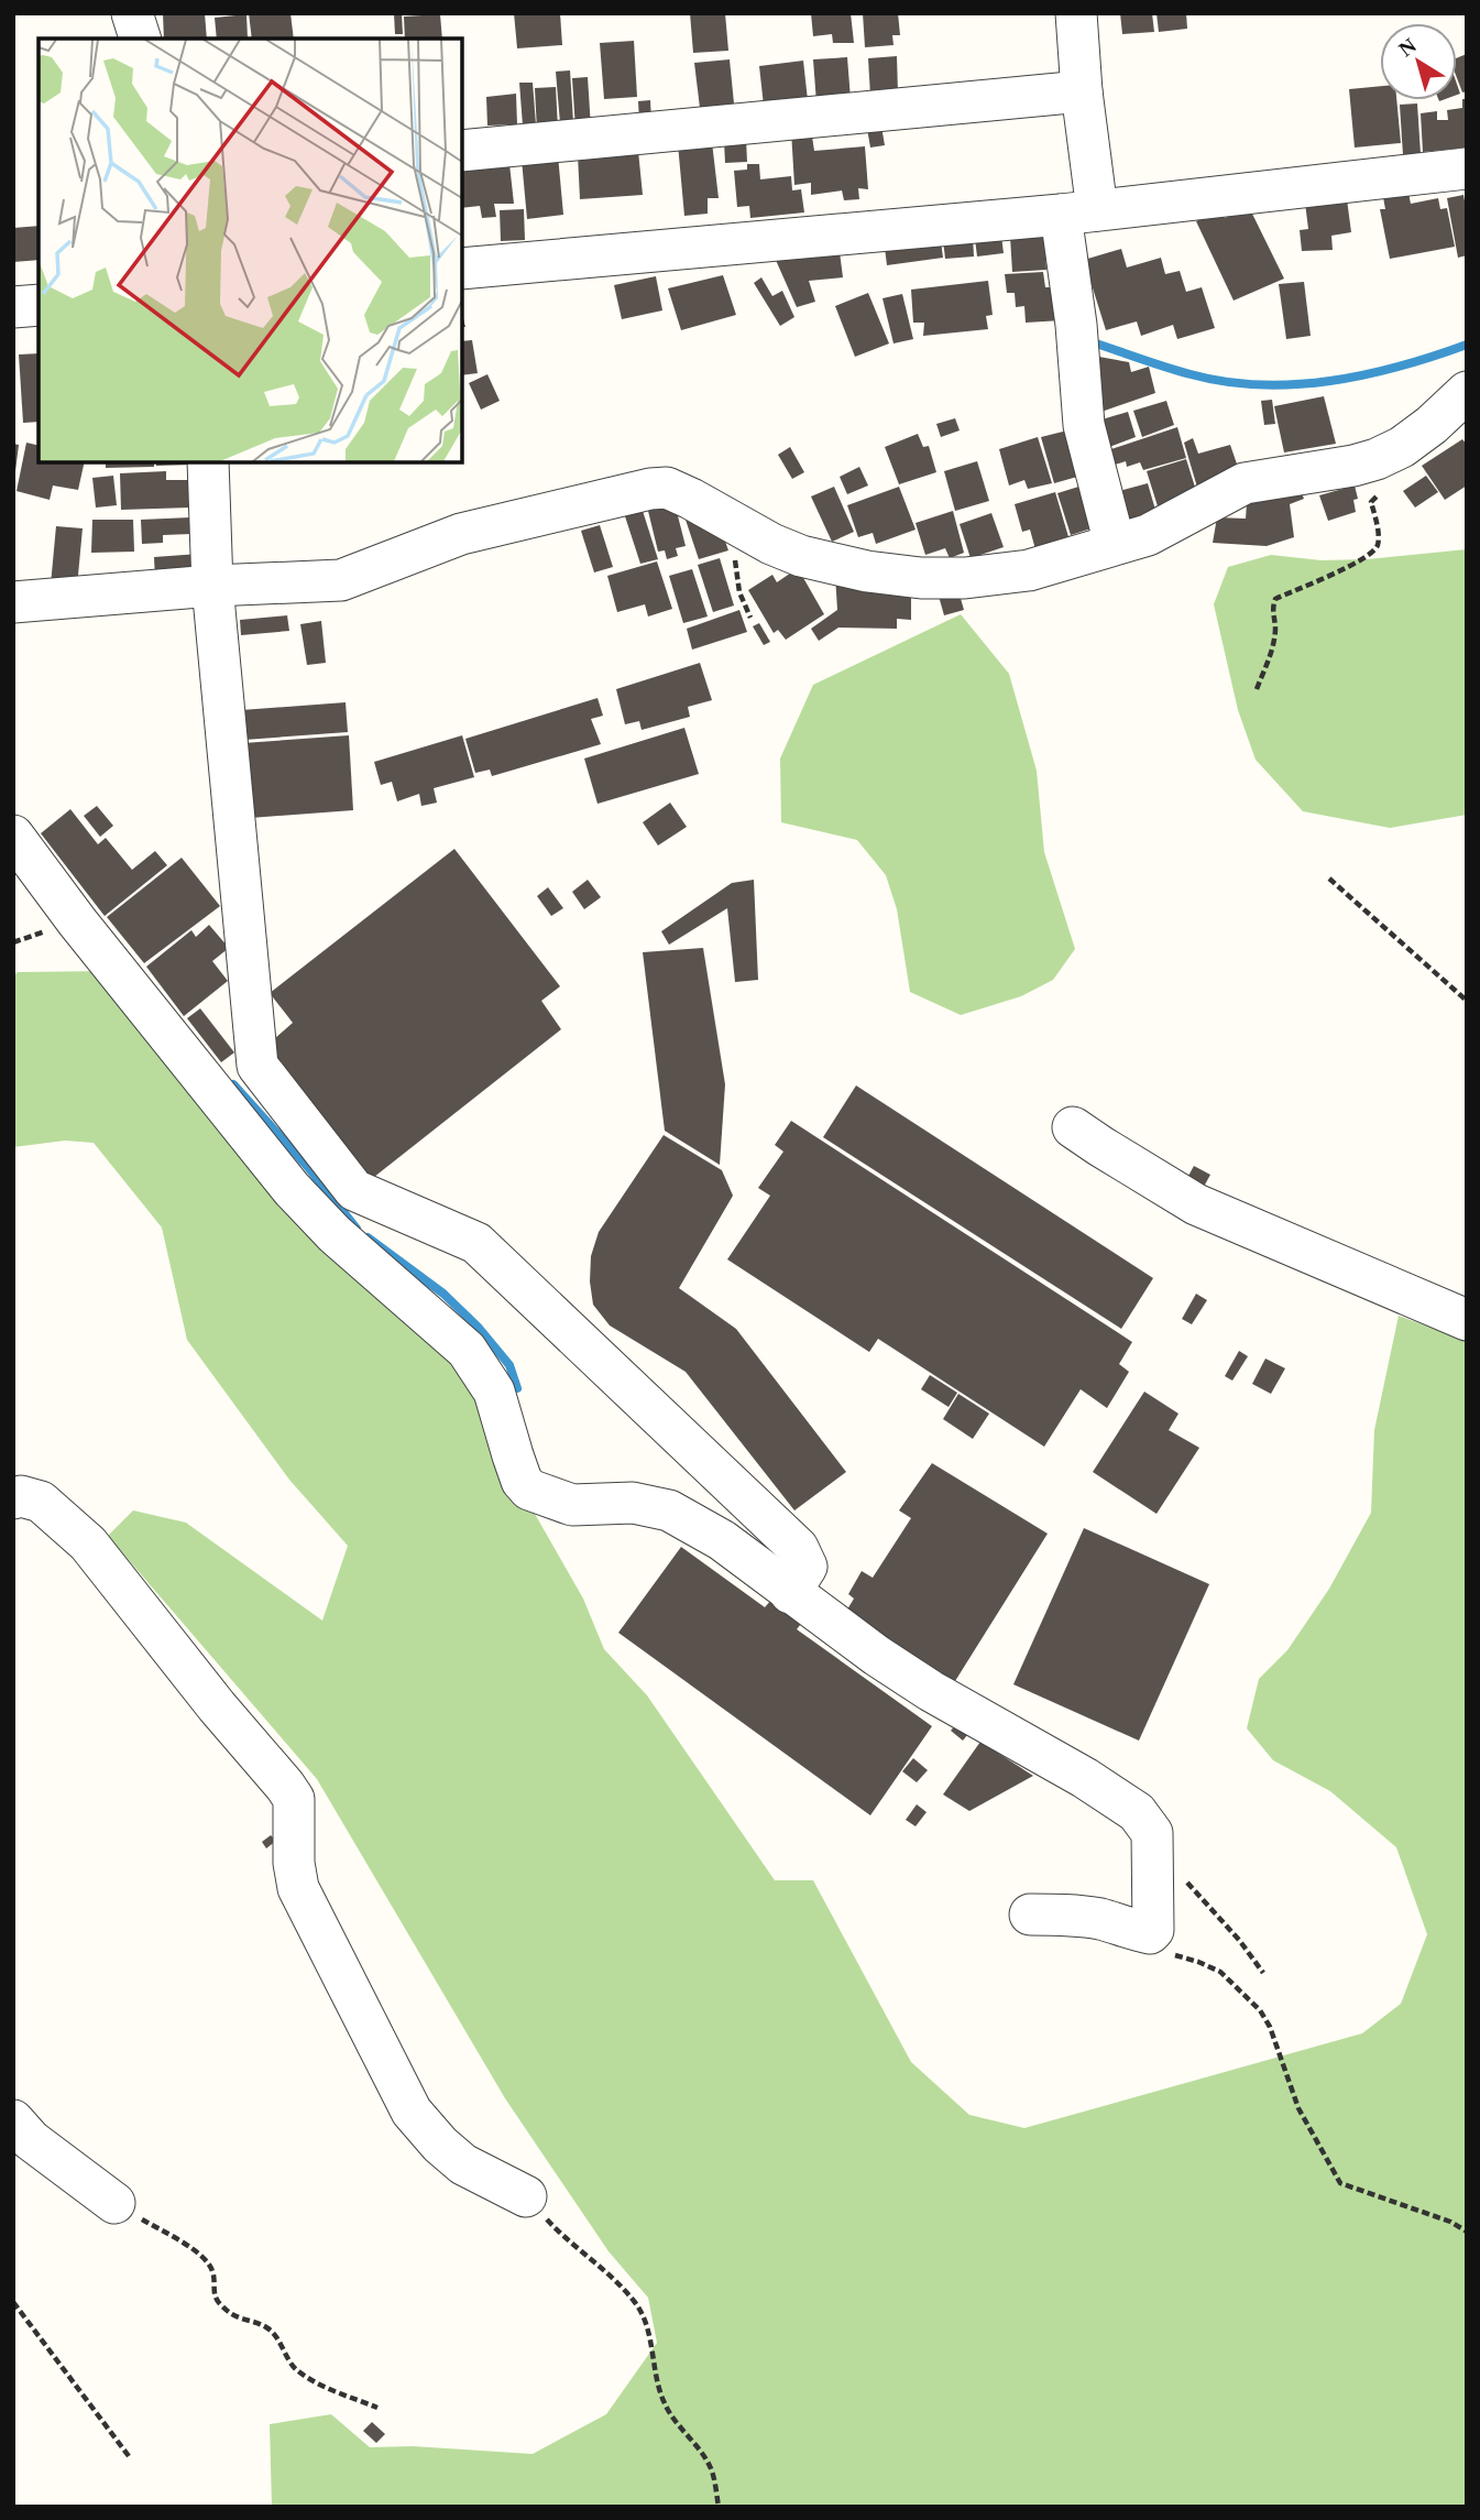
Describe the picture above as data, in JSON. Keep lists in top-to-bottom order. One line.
{"north":"top left"}
